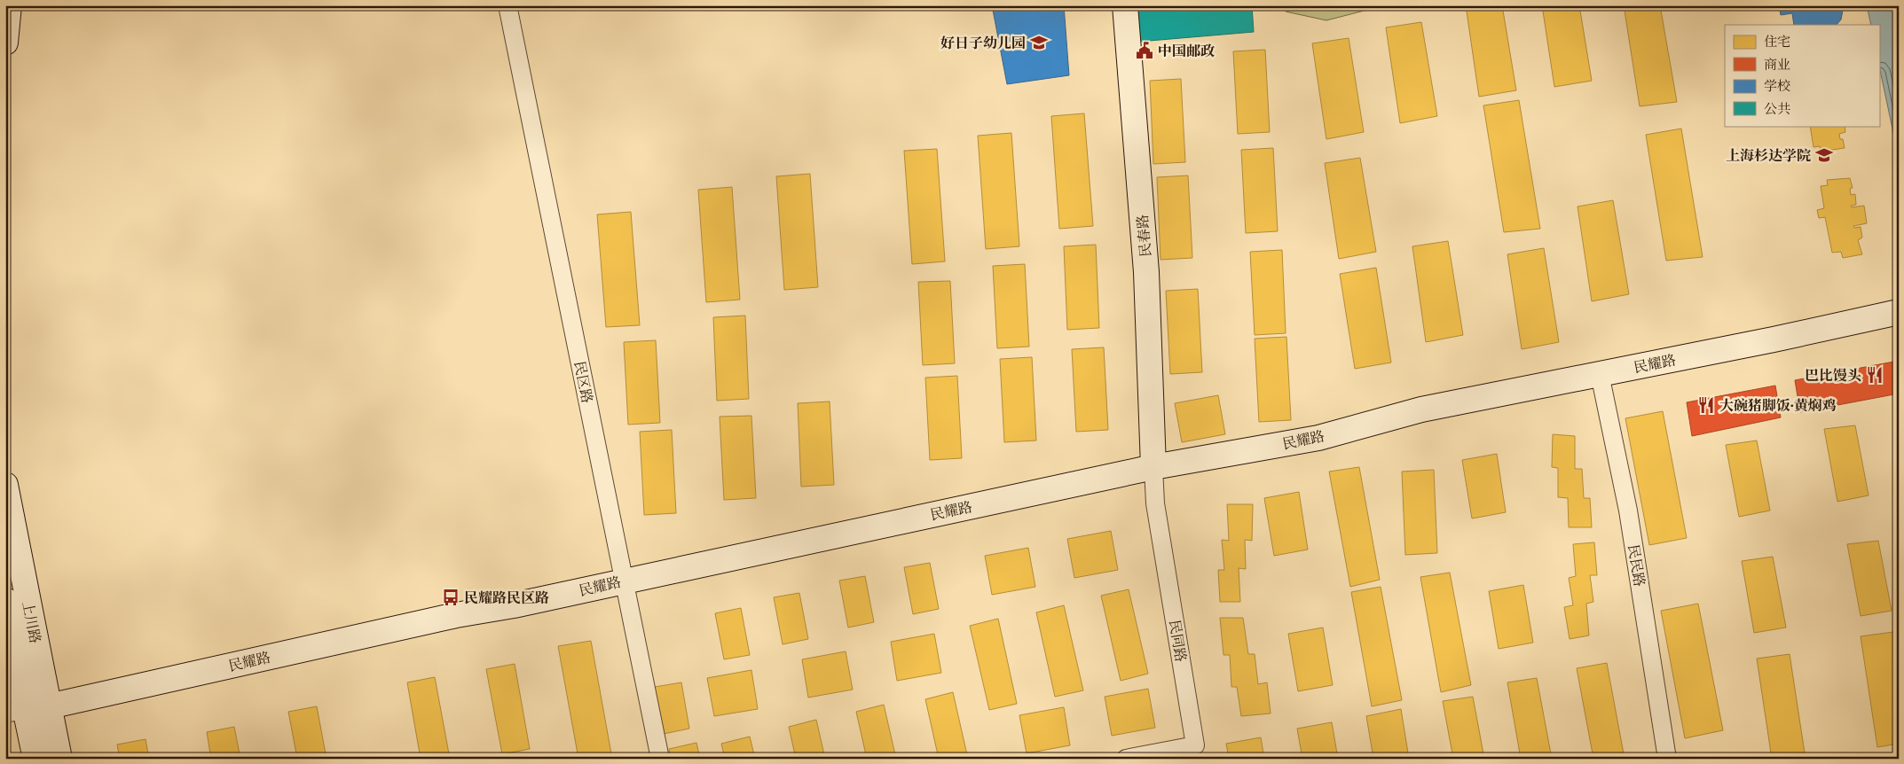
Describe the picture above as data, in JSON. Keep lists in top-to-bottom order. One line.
{"streets":{"street":["民春路","民耀路","民区路","民民路","上川路","民同路"]},"crossings":[["民春路","民耀路"],["民春路","民同路"],["民耀路","民区路"],["民耀路","民民路"],["民耀路","上川路"],["民耀路","民同路"]],"places":{"school or university":["好日子幼儿园","上海杉达学院"],"public building":["中国邮政"],"restaurant":["巴比馒头","大碗猪脚饭·黄焖鸡"],"bus stop":["民耀路民区路"]},"legend":["住宅","商业","学校","公共"]}
